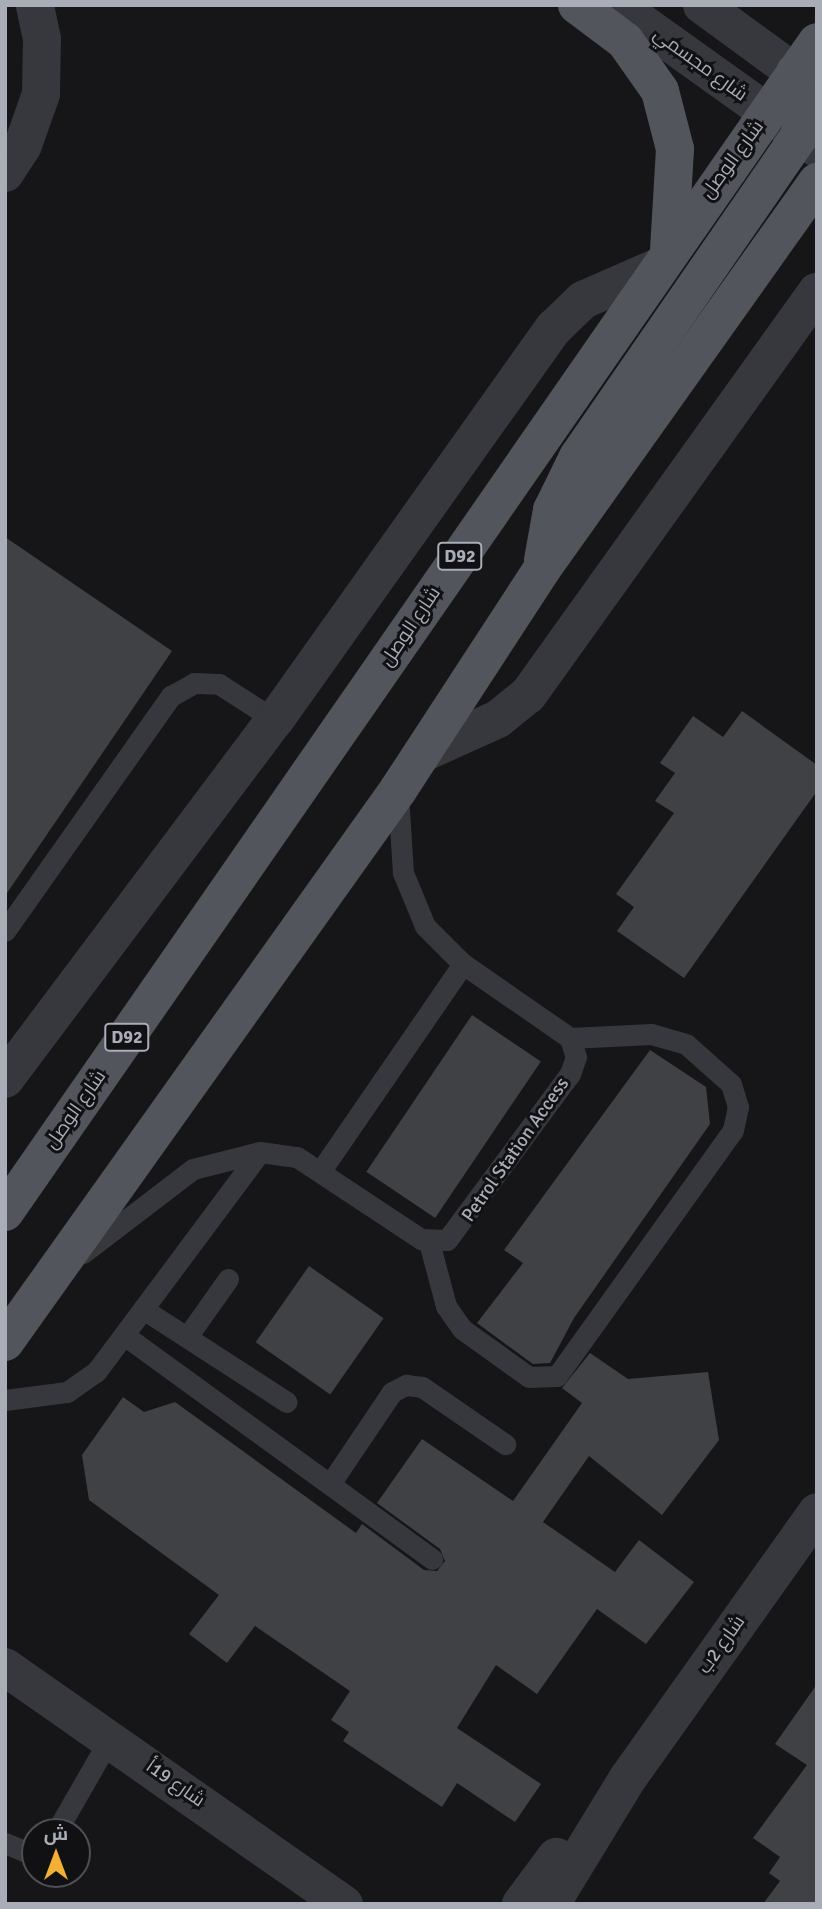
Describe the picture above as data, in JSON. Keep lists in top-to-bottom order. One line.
{"streets":{"main road":["شارع الوصل","D92"],"street":["شارع مجسمي","شارع 2ب","شارع 19أ"],"lane":["Petrol Station Access"]},"crossings":[["شارع مجسمي","شارع الوصل"]],"north":"top"}
